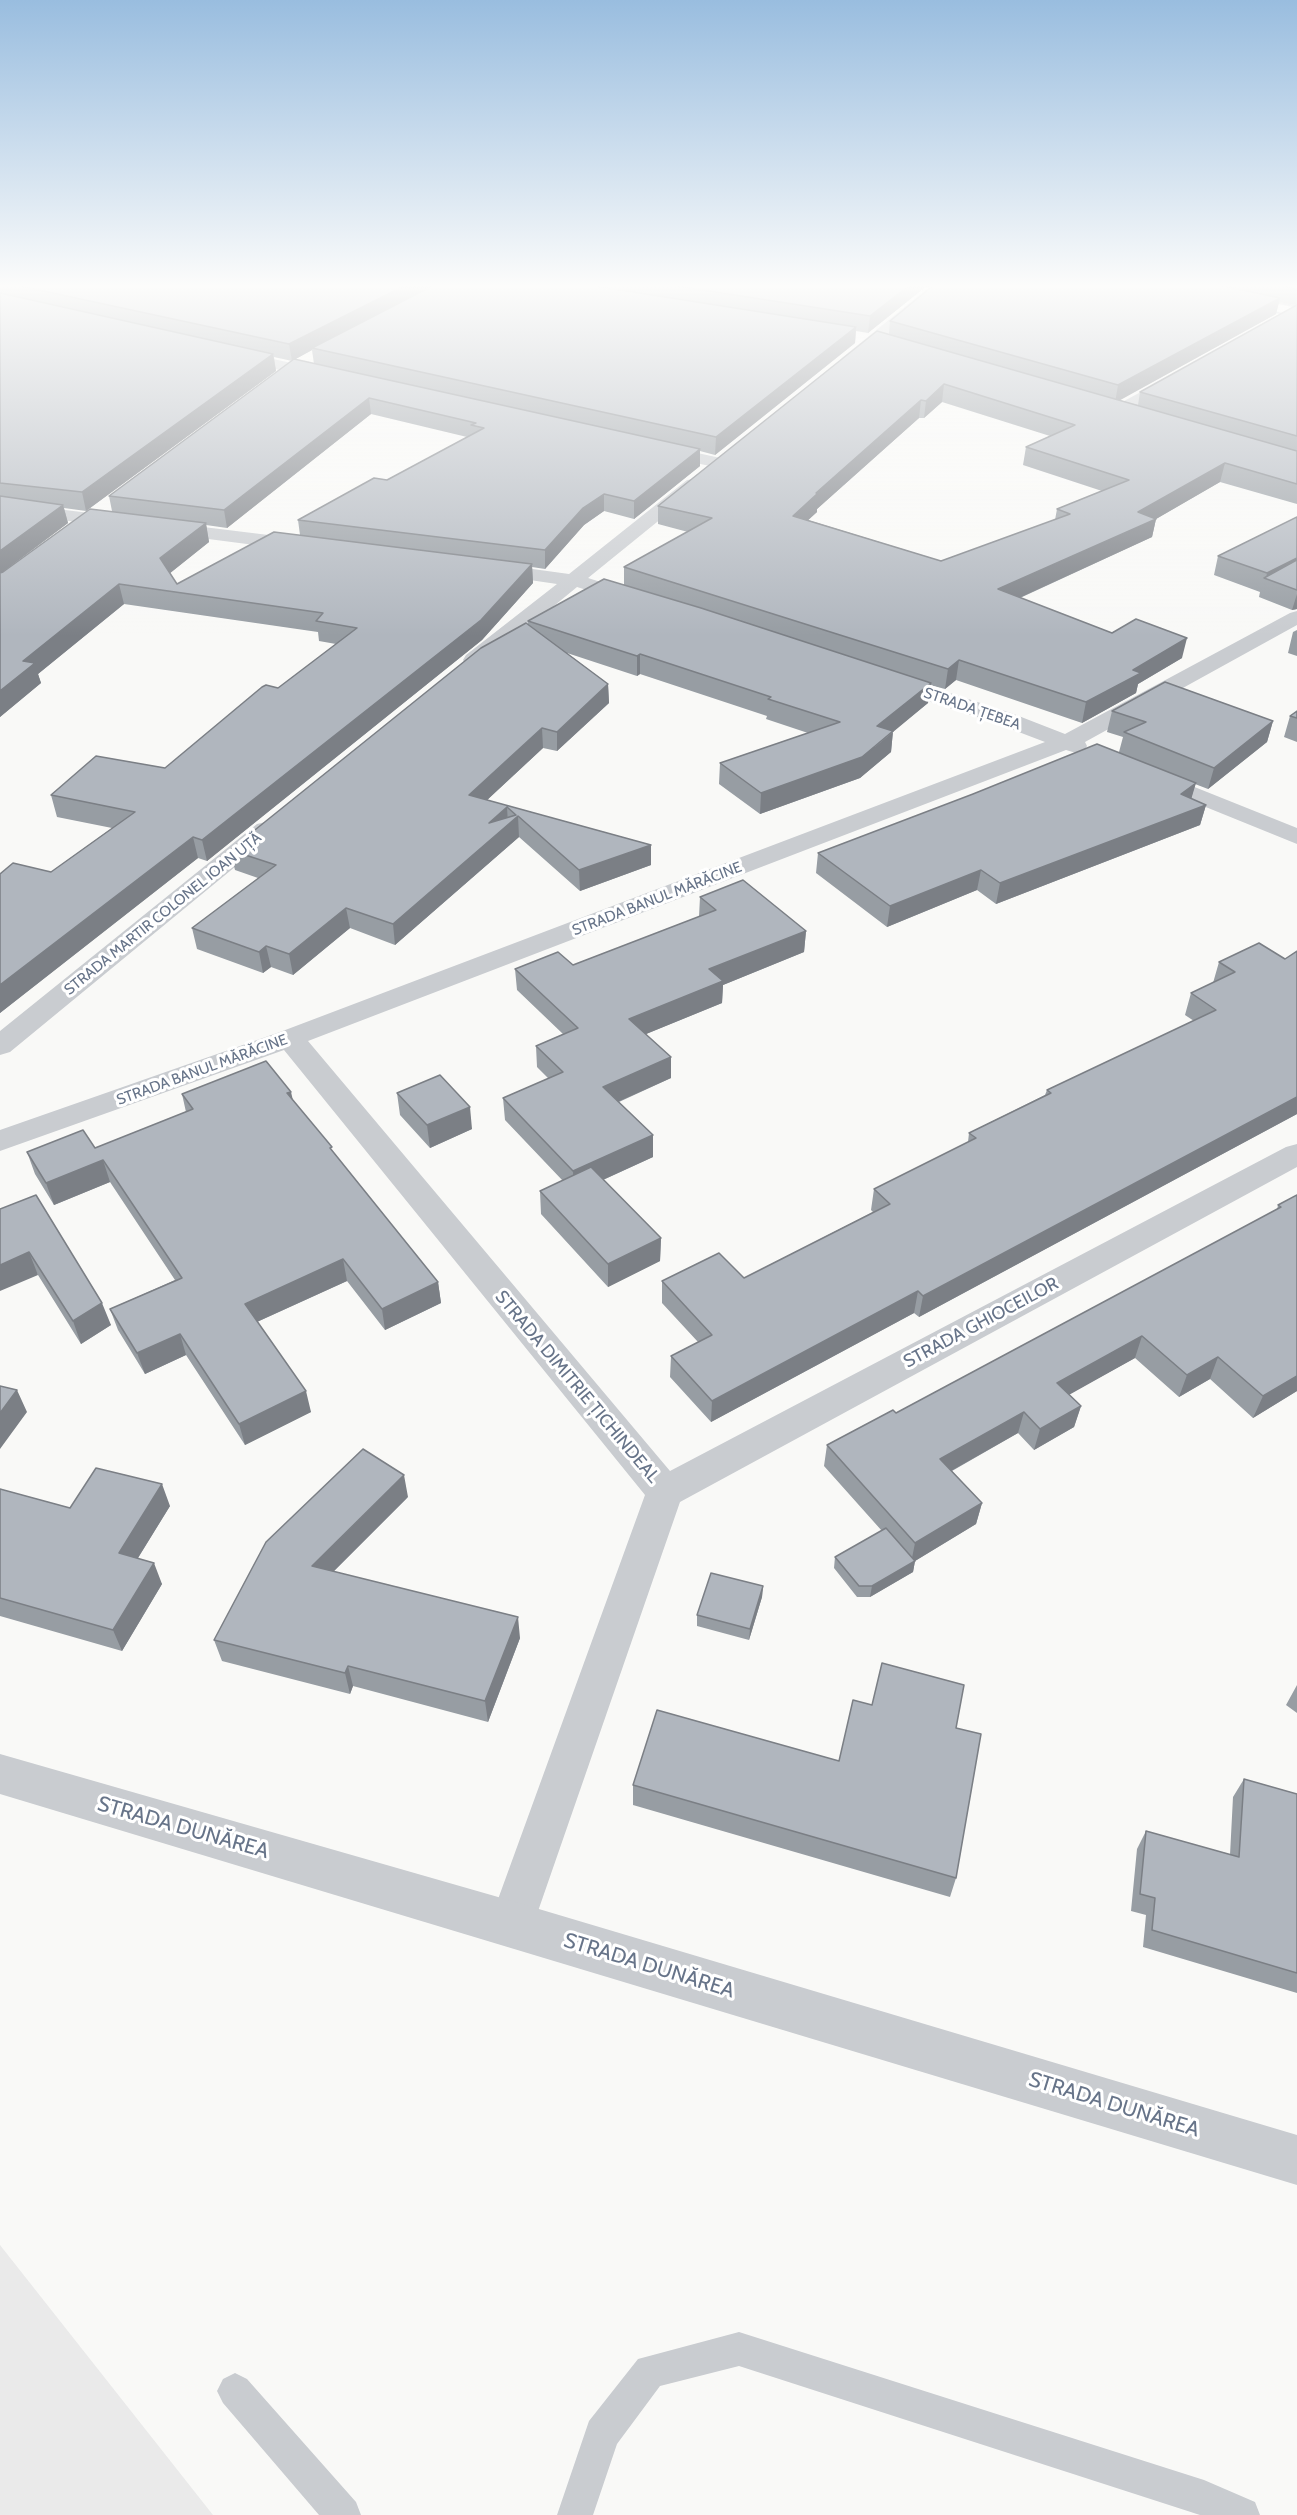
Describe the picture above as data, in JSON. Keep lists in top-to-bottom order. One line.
{"streets":{"street":["STRADA ȚEBEA","STRADA BANUL MĂRĂCINE","STRADA MARTIR COLONEL IOAN UȚĂ","STRADA GHIOCEILOR","STRADA DIMITRIE ȚICHINDEAL","STRADA DUNĂREA"]},"crossings":[["STRADA ȚEBEA","STRADA BANUL MĂRĂCINE"],["STRADA BANUL MĂRĂCINE","STRADA DIMITRIE ȚICHINDEAL"],["STRADA GHIOCEILOR","STRADA DIMITRIE ȚICHINDEAL"],["STRADA DIMITRIE ȚICHINDEAL","STRADA DUNĂREA"]]}
